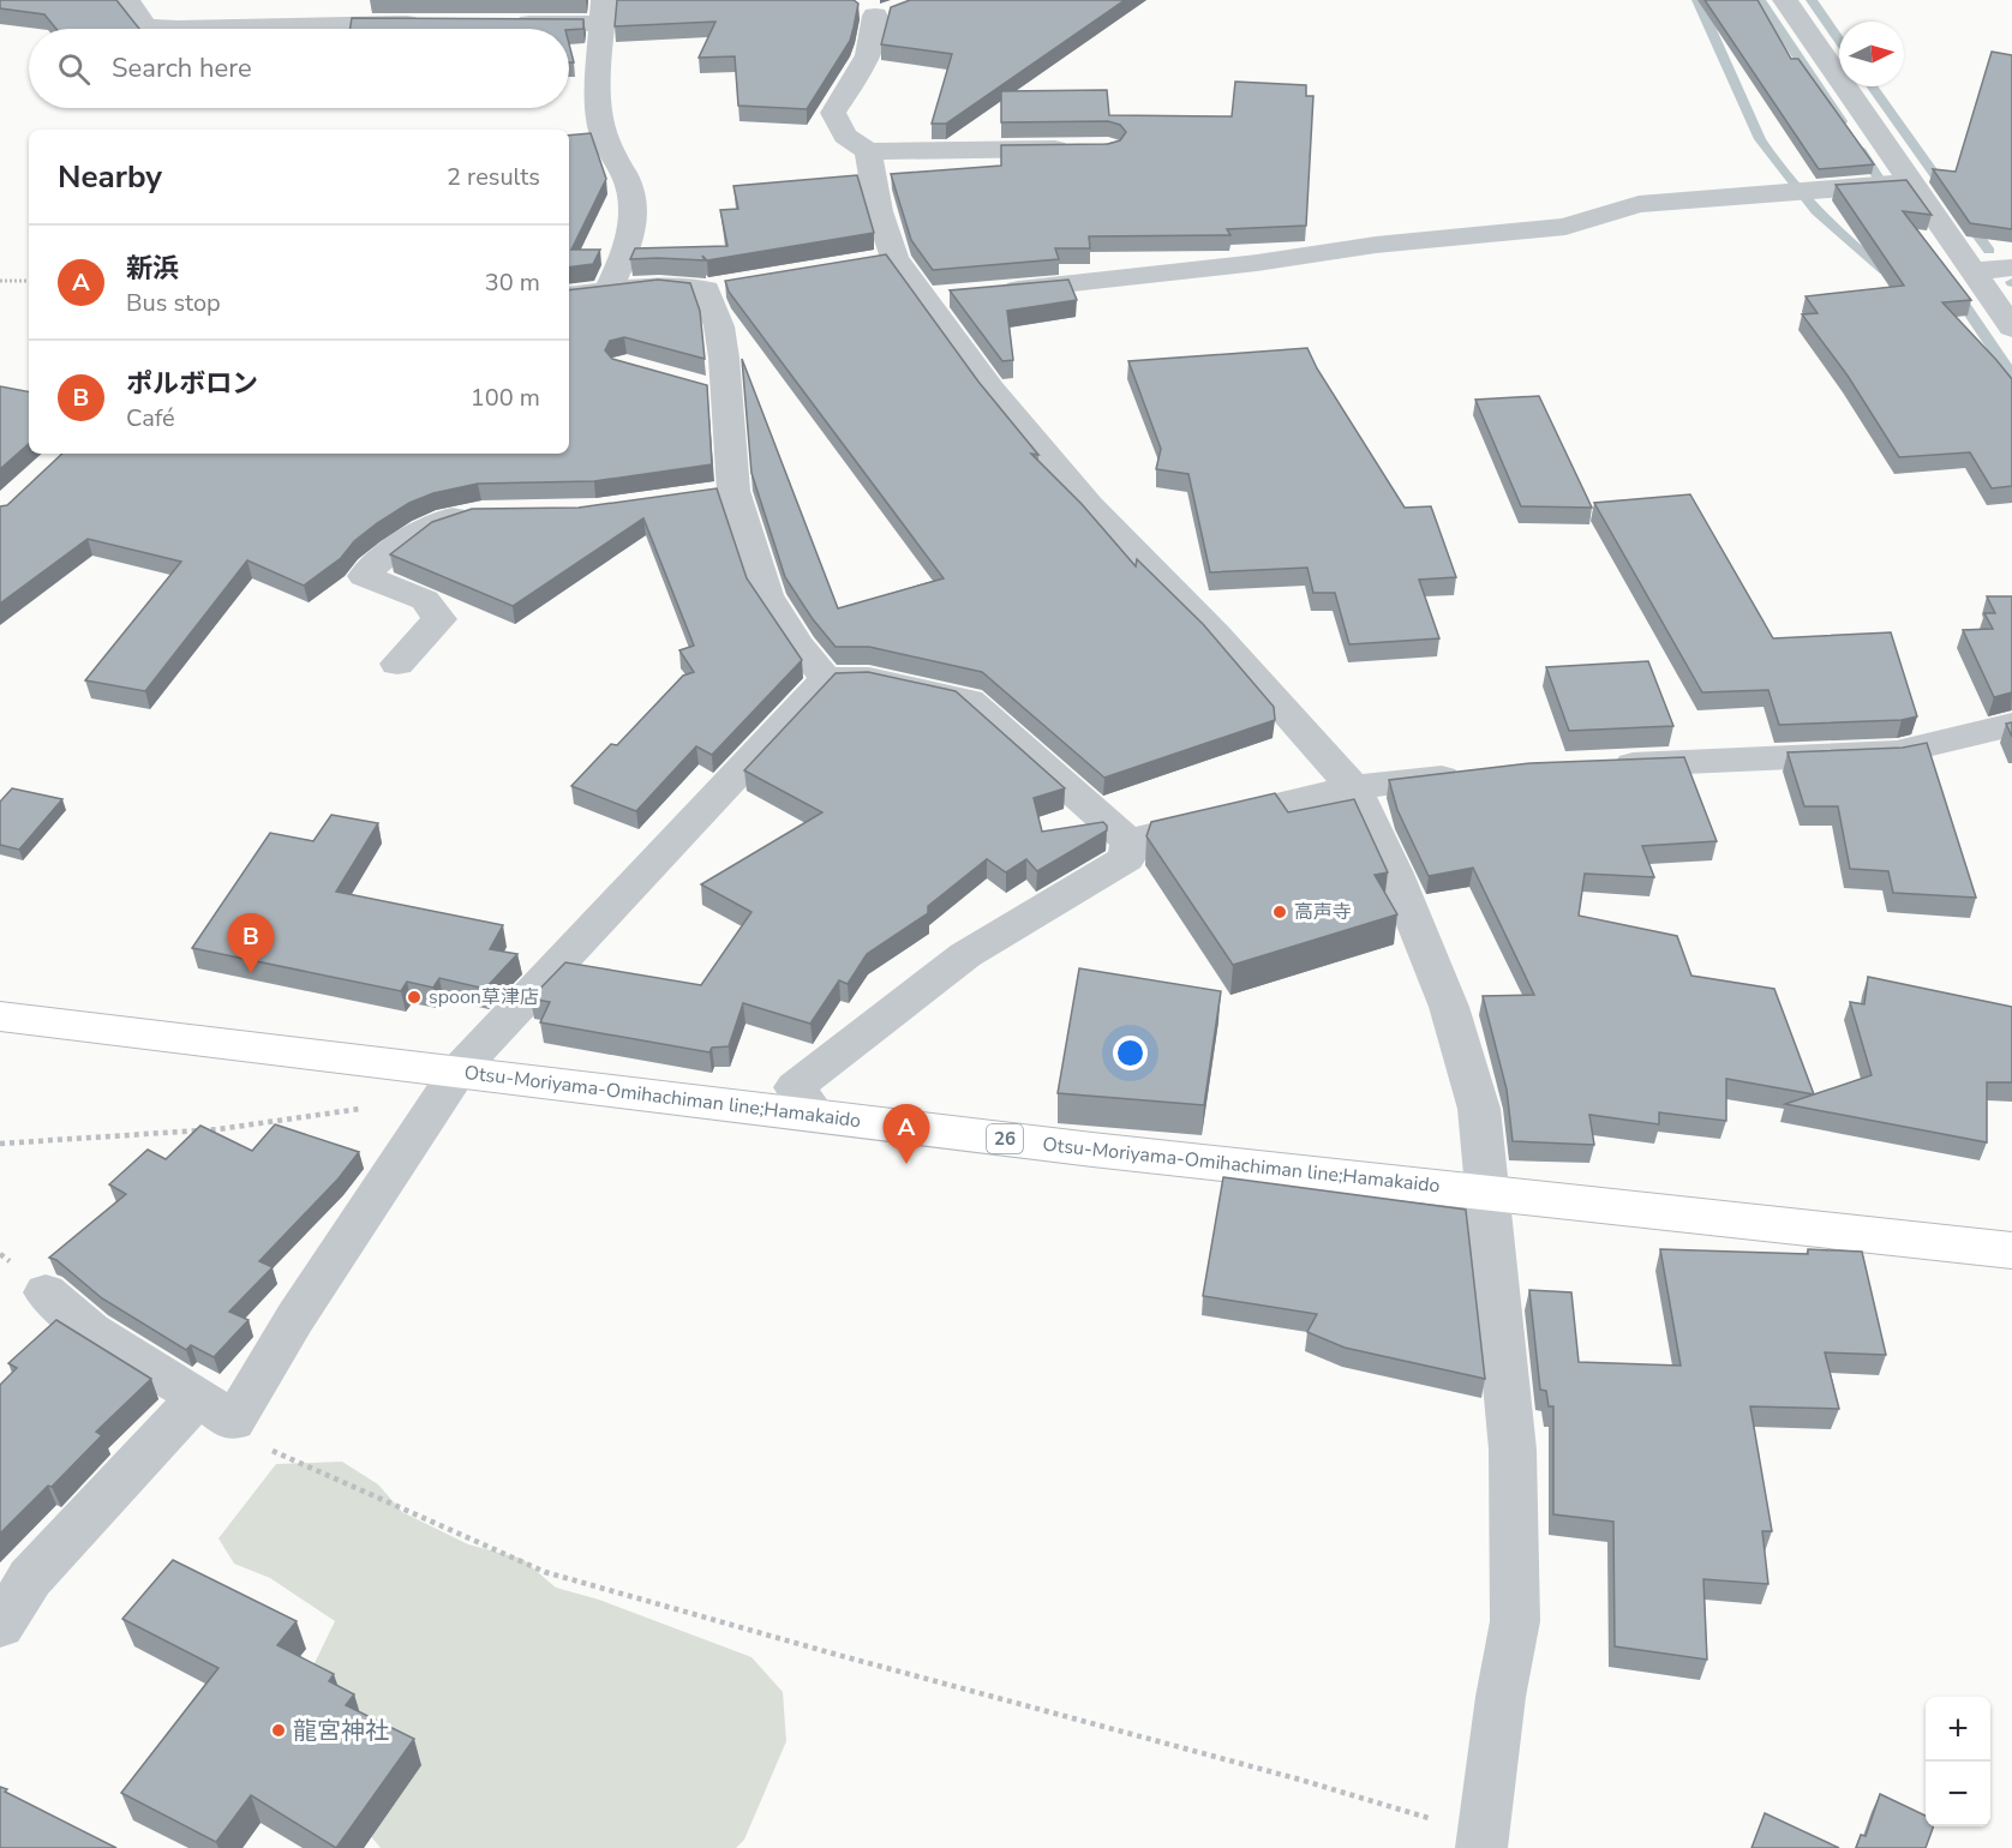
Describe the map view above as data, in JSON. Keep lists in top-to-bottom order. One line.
{"streets":{"main road":["Otsu-Moriyama-Omihachiman line;Hamakaido","26"]},"places":["高声寺","spoon草津店","龍宮神社"],"north":"right","page":{"search":"Search here","heading":["Nearby","2 results"],"list":[{"mark":"A","name":"新浜","note":"Bus stop","value":"30 m"},{"mark":"B","name":"ポルボロン","note":"Café","value":"100 m"}],"pins":["B","A"],"map_buttons":["+","−"]}}
